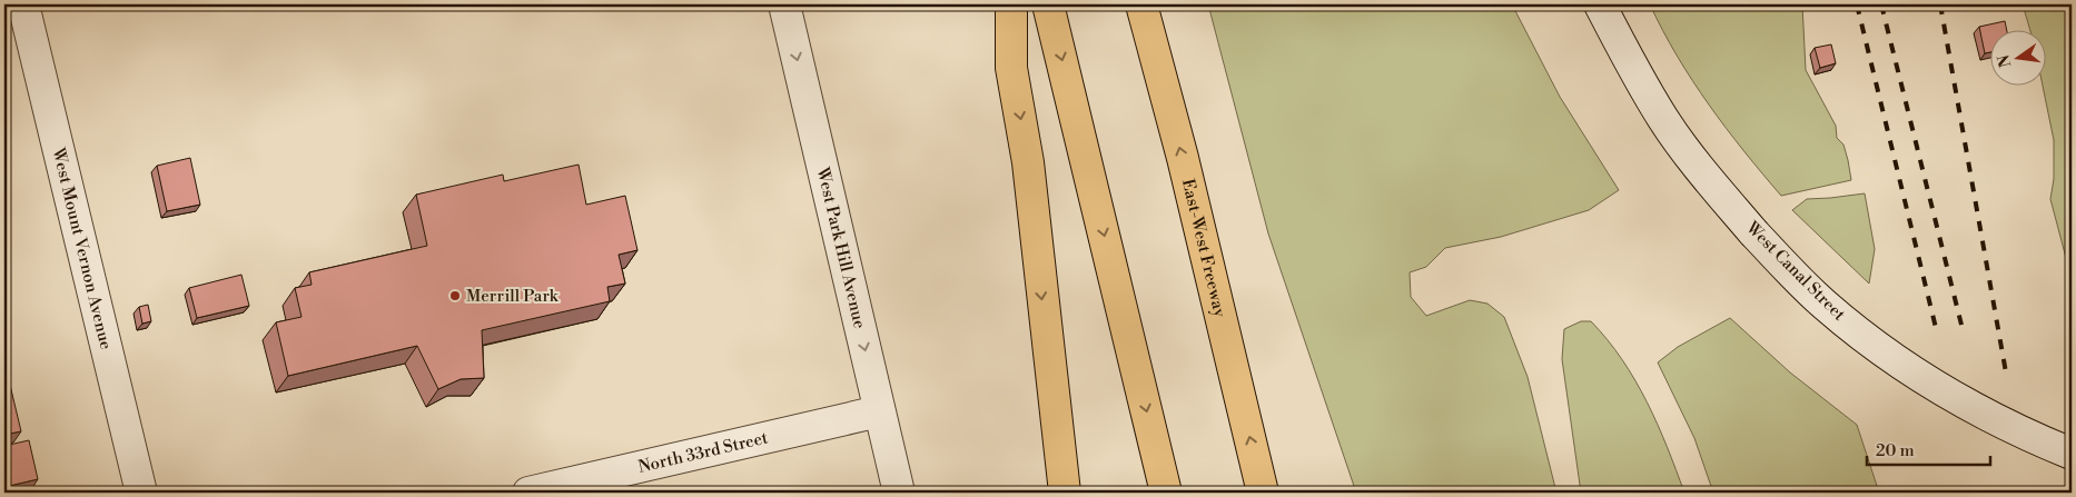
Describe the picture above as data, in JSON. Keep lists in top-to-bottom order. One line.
{"streets":{"highway":["East-West Freeway"],"street":["West Mount Vernon Avenue","West Park Hill Avenue","West Canal Street","North 33rd Street"]},"crossings":[["West Park Hill Avenue","North 33rd Street"]],"one_way":["West Park Hill Avenue"],"places":["Merrill Park"],"scale_bar":"20 m","north":"left"}
